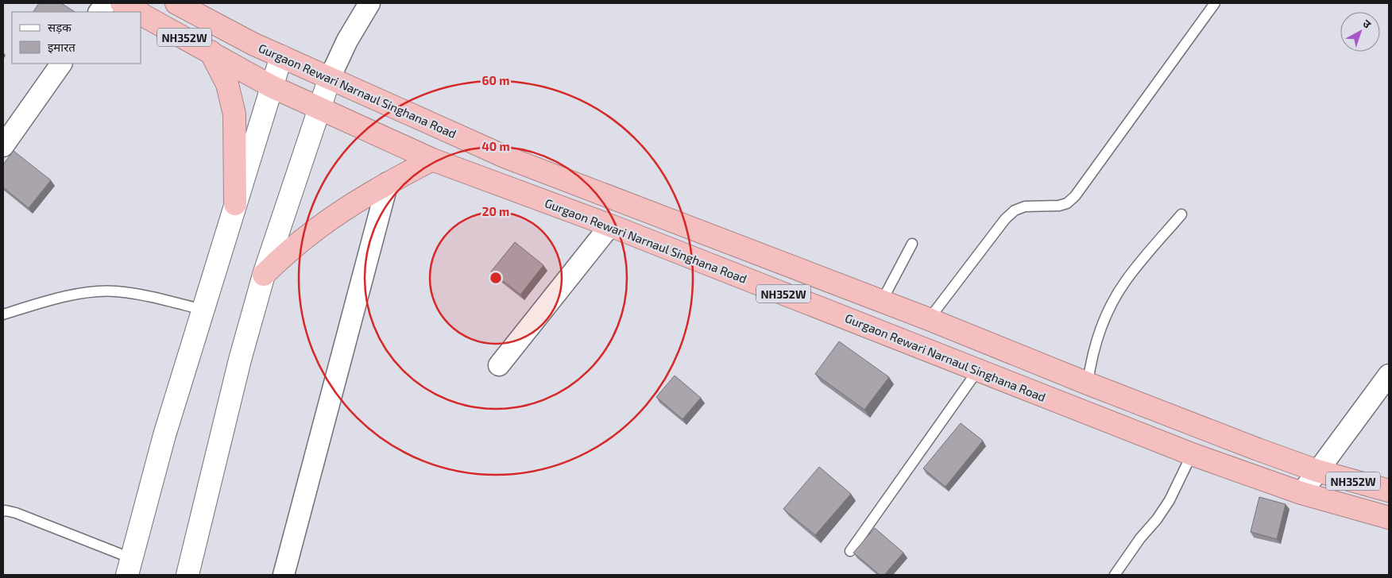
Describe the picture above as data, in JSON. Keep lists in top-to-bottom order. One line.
{"streets":{"highway":["NH352W","Gurgaon Rewari Narnaul Singhana Road"]},"legend":["सड़क","इमारत"],"north":"top right","rings":["60 m","40 m","20 m"]}
